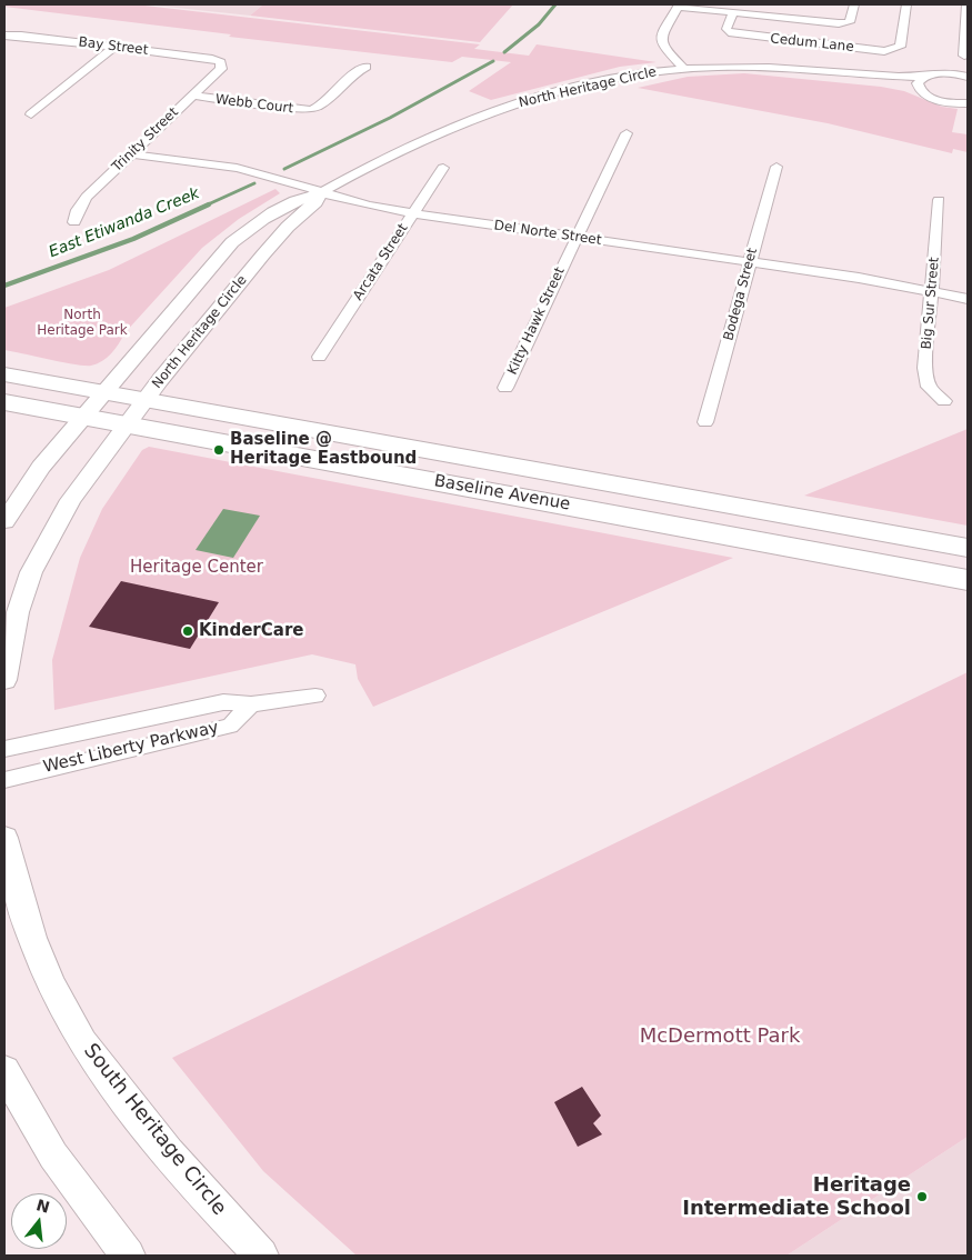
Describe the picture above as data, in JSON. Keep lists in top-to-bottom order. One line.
{"streets":{"main road":["Baseline Avenue"],"street":["Cedum Lane","Bay Street","North Heritage Circle","Webb Court","Trinity Street","Del Norte Street","Arcata Street","Bodega Street","Big Sur Street","Kitty Hawk Street","West Liberty Parkway","South Heritage Circle"]},"crossings":[["Bay Street","Trinity Street"],["North Heritage Circle","Del Norte Street"],["North Heritage Circle","Baseline Avenue"],["Webb Court","Trinity Street"],["Trinity Street","Del Norte Street"],["Del Norte Street","Arcata Street"],["Del Norte Street","Bodega Street"],["Del Norte Street","Big Sur Street"],["Del Norte Street","Kitty Hawk Street"]],"water":["East Etiwanda Creek"],"parks":["North Heritage Park","Heritage Center","McDermott Park"],"places":["Baseline @ Heritage Eastbound","KinderCare","Heritage Intermediate School"],"north":"top"}
